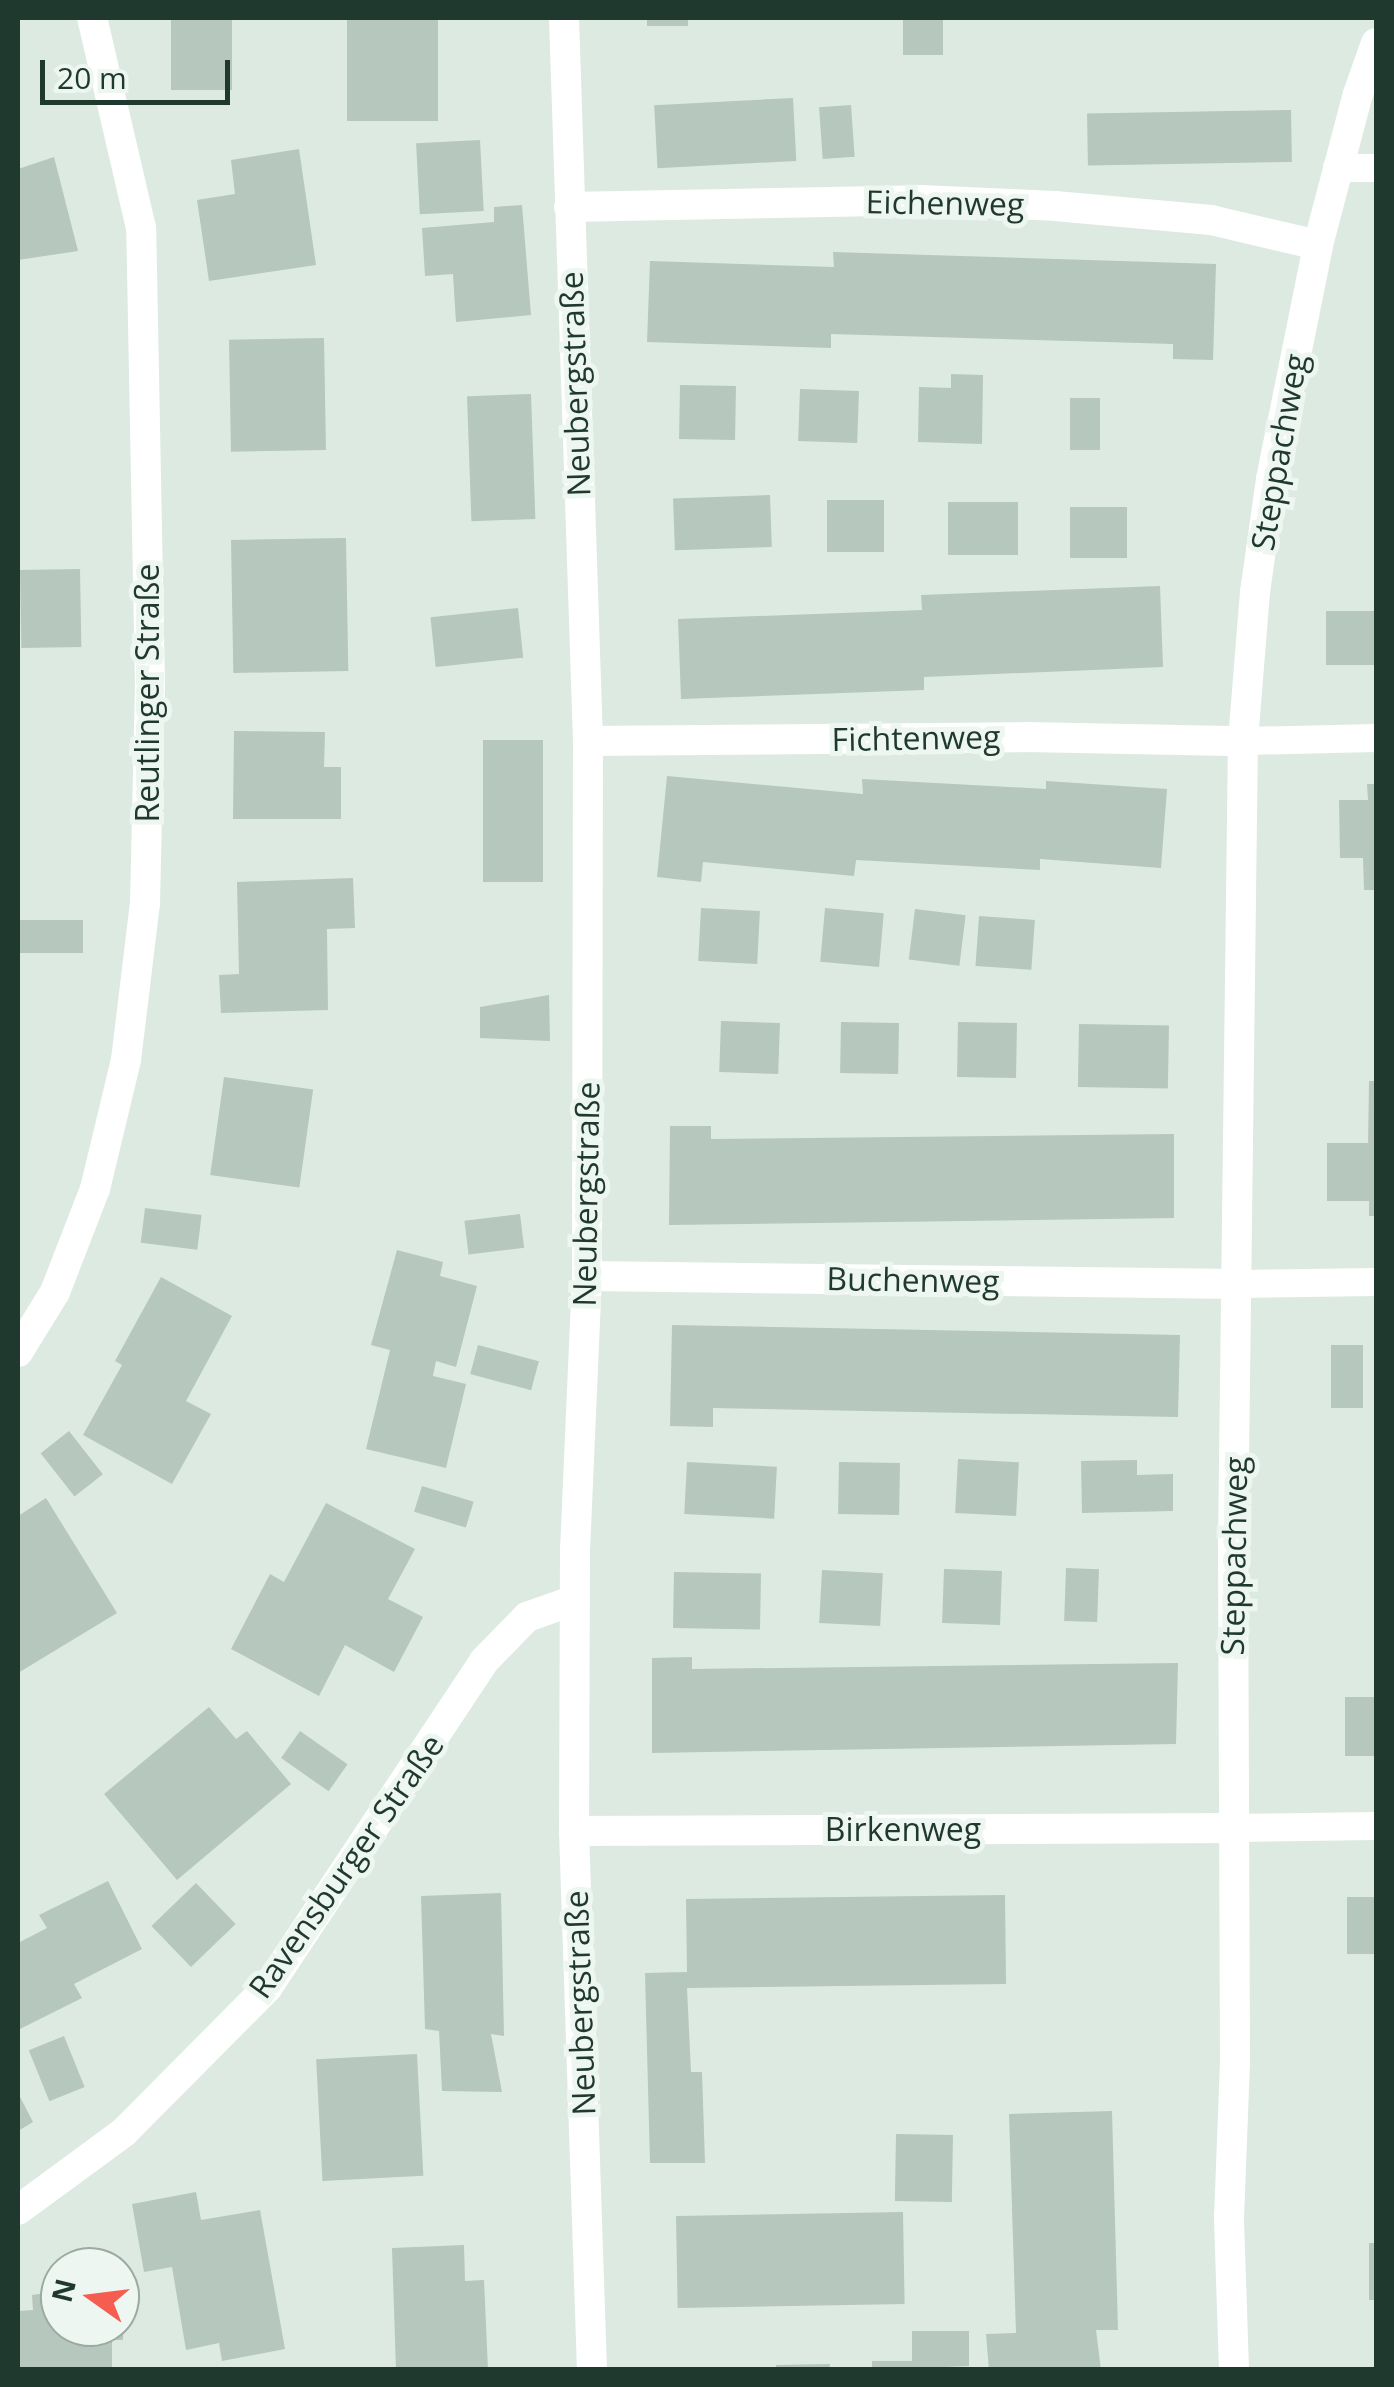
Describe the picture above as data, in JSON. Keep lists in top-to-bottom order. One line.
{"streets":{"street":["Eichenweg","Neubergstraße","Steppachweg","Reutlinger Straße","Fichtenweg","Buchenweg","Birkenweg","Ravensburger Straße"]},"crossings":[["Eichenweg","Neubergstraße"],["Eichenweg","Steppachweg"],["Neubergstraße","Fichtenweg"],["Neubergstraße","Buchenweg"],["Neubergstraße","Birkenweg"],["Neubergstraße","Ravensburger Straße"],["Steppachweg","Fichtenweg"],["Steppachweg","Buchenweg"],["Steppachweg","Birkenweg"]],"scale_bar":"20 m","north":"left"}
